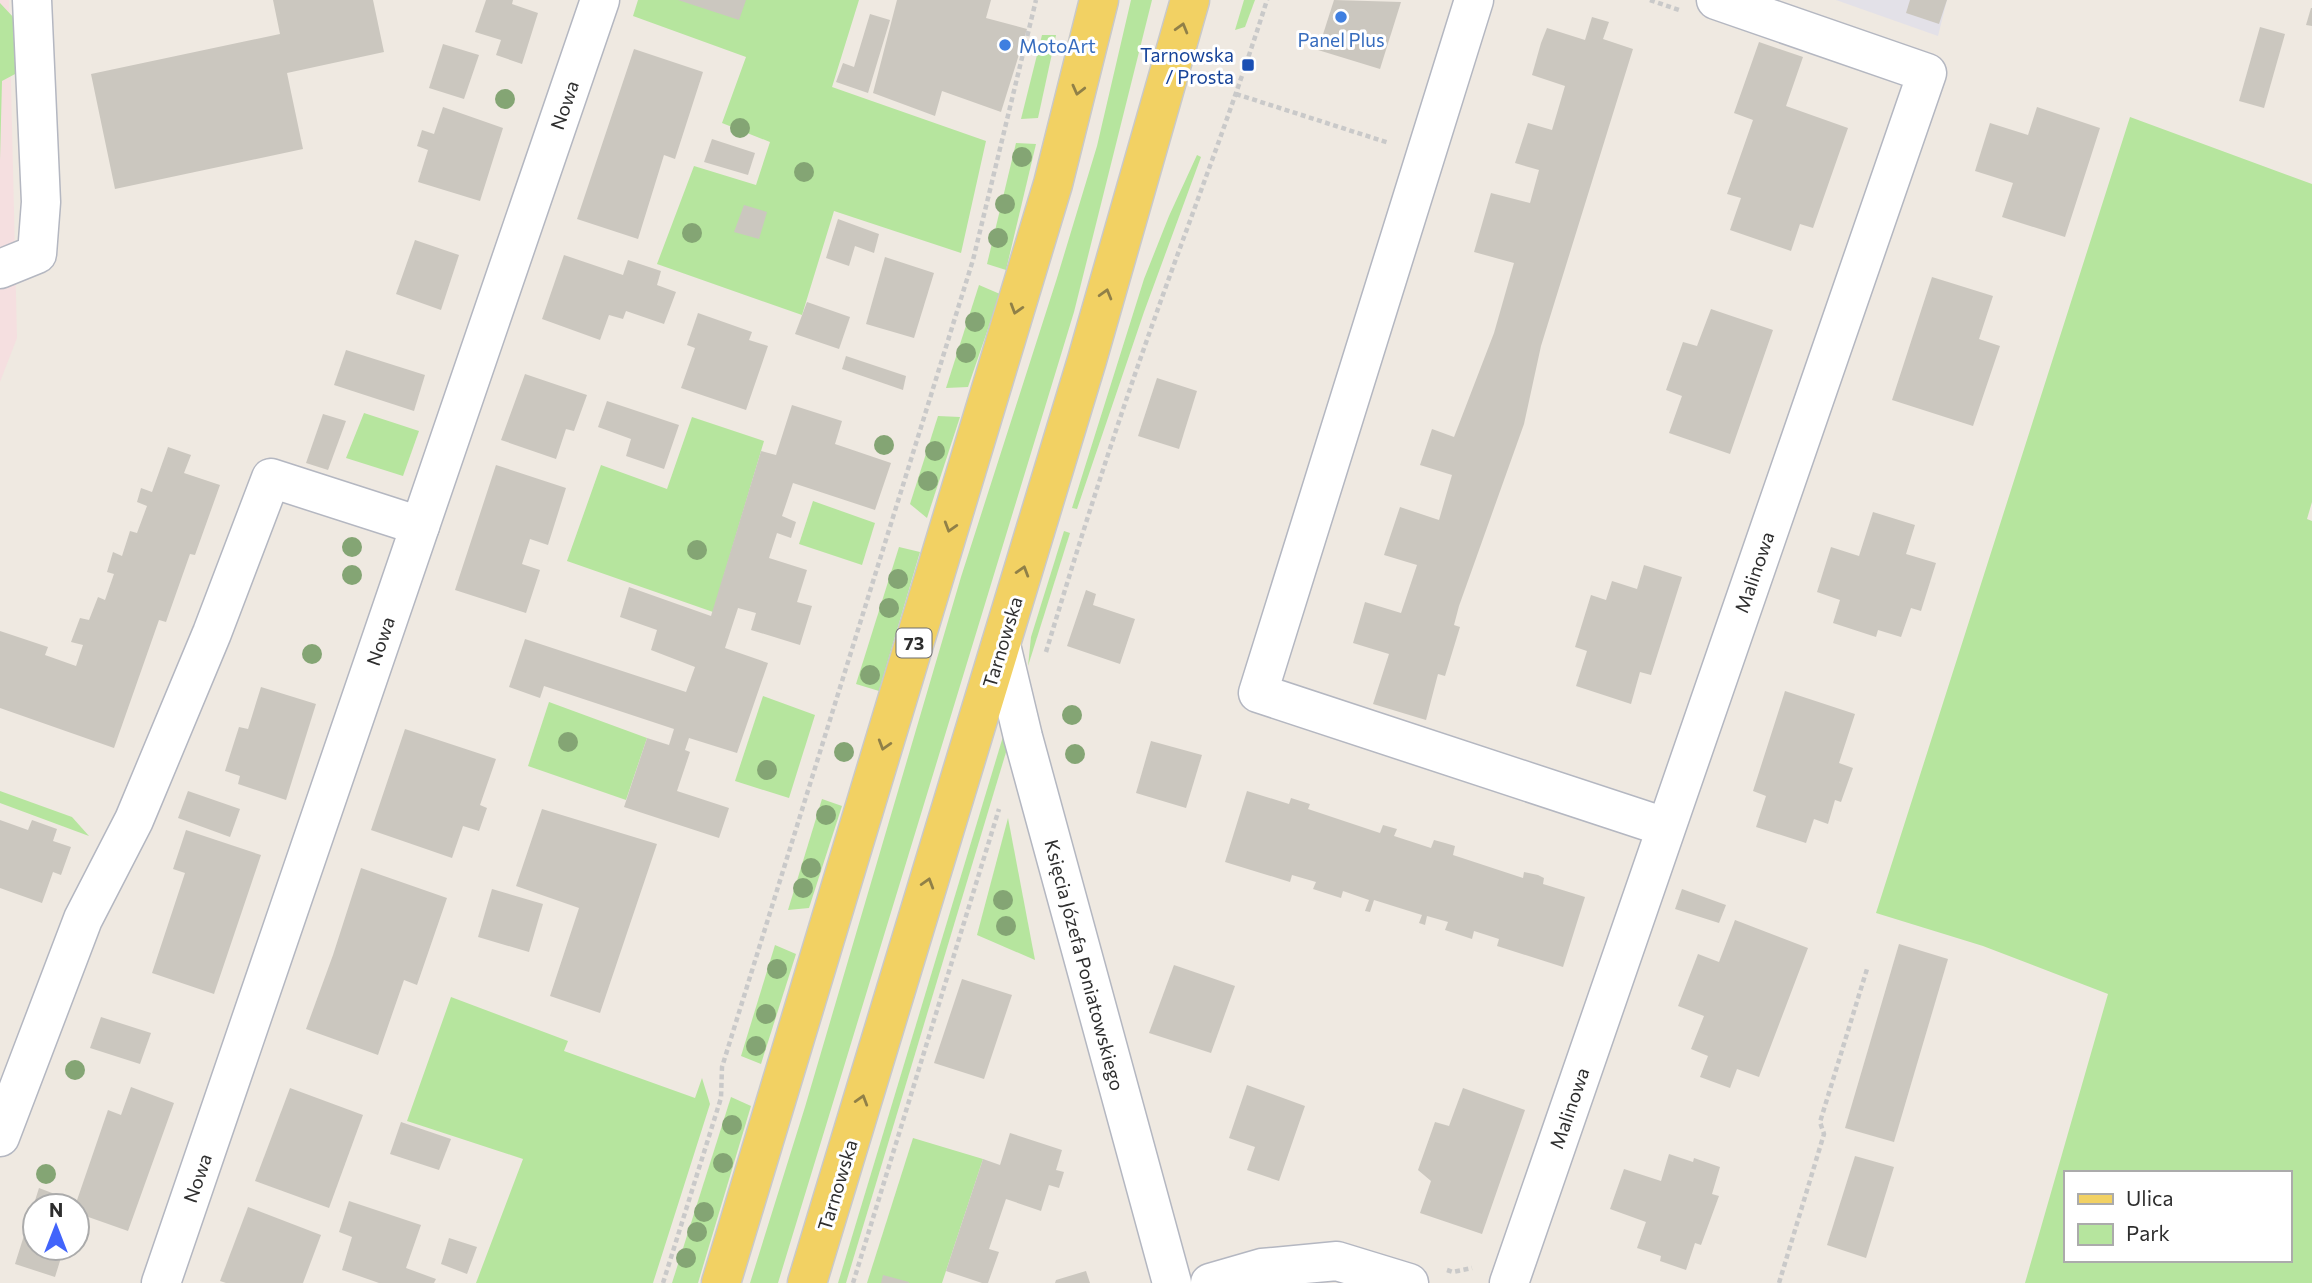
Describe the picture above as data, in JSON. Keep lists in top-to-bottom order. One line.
{"streets":{"main road":["Tarnowska","73"],"street":["Nowa","Malinowa","Księcia Józefa Poniatowskiego"]},"crossings":[["Tarnowska","Księcia Józefa Poniatowskiego"]],"places":{"other":["Panel Plus","MotoArt"],"transit":["Tarnowska / Prosta"]},"legend":["Ulica","Park"],"north":"top"}
